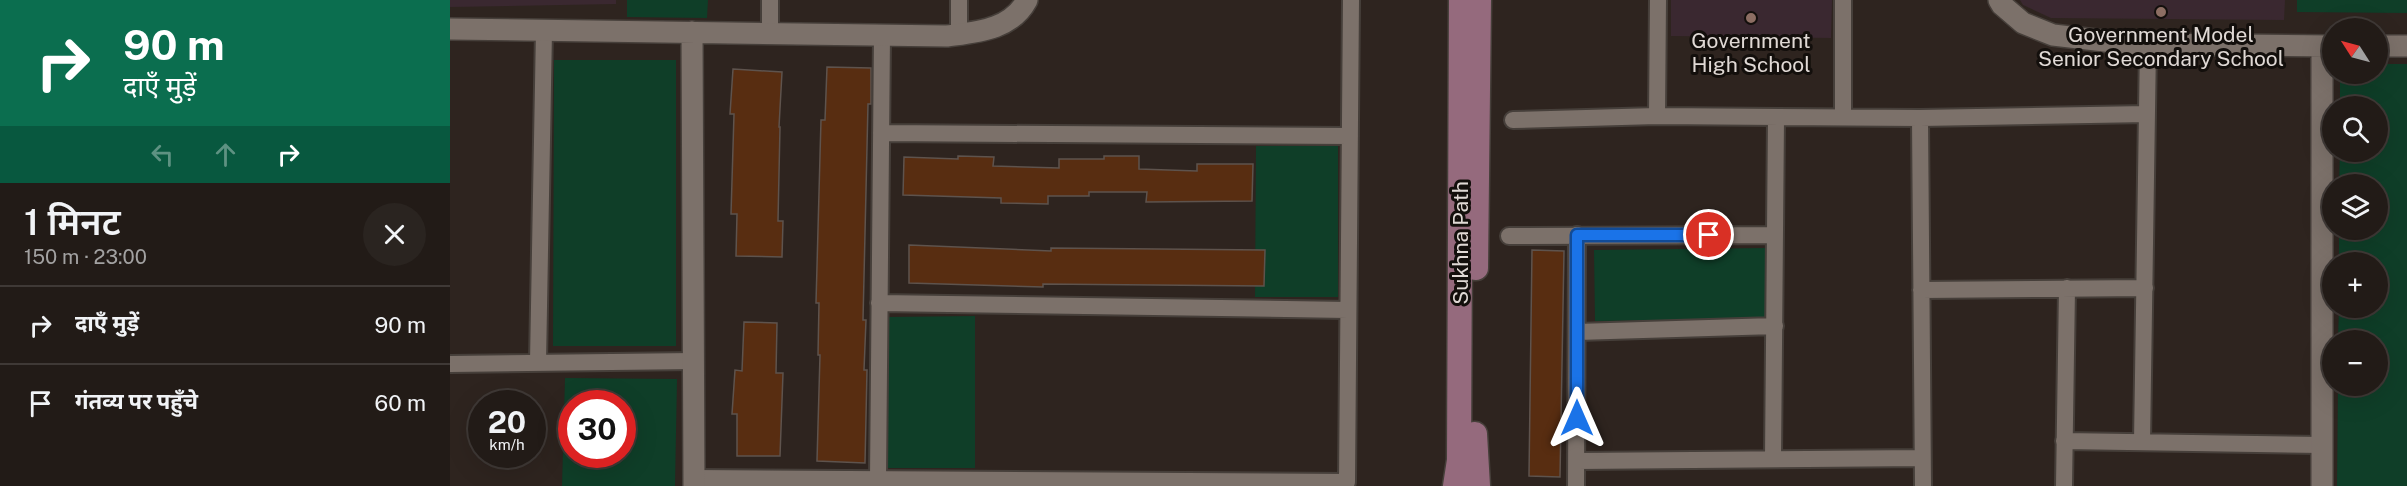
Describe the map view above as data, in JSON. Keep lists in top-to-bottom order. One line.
{"streets":{"main road":["Sukhna Path"]},"places":["Government Model Senior Secondary School","Government High School"],"north":"top left","page":{"turn":["90 m","दाएँ मुड़ें"],"map_buttons":["+","−"],"heading":["1 मिनट","150 m · 23:00"],"list":[{"name":"दाएँ मुड़ें","value":"90 m"},{"name":"गंतव्य पर पहुँचे","value":"60 m"}],"speed":"20 km/h","limit":"30"}}
